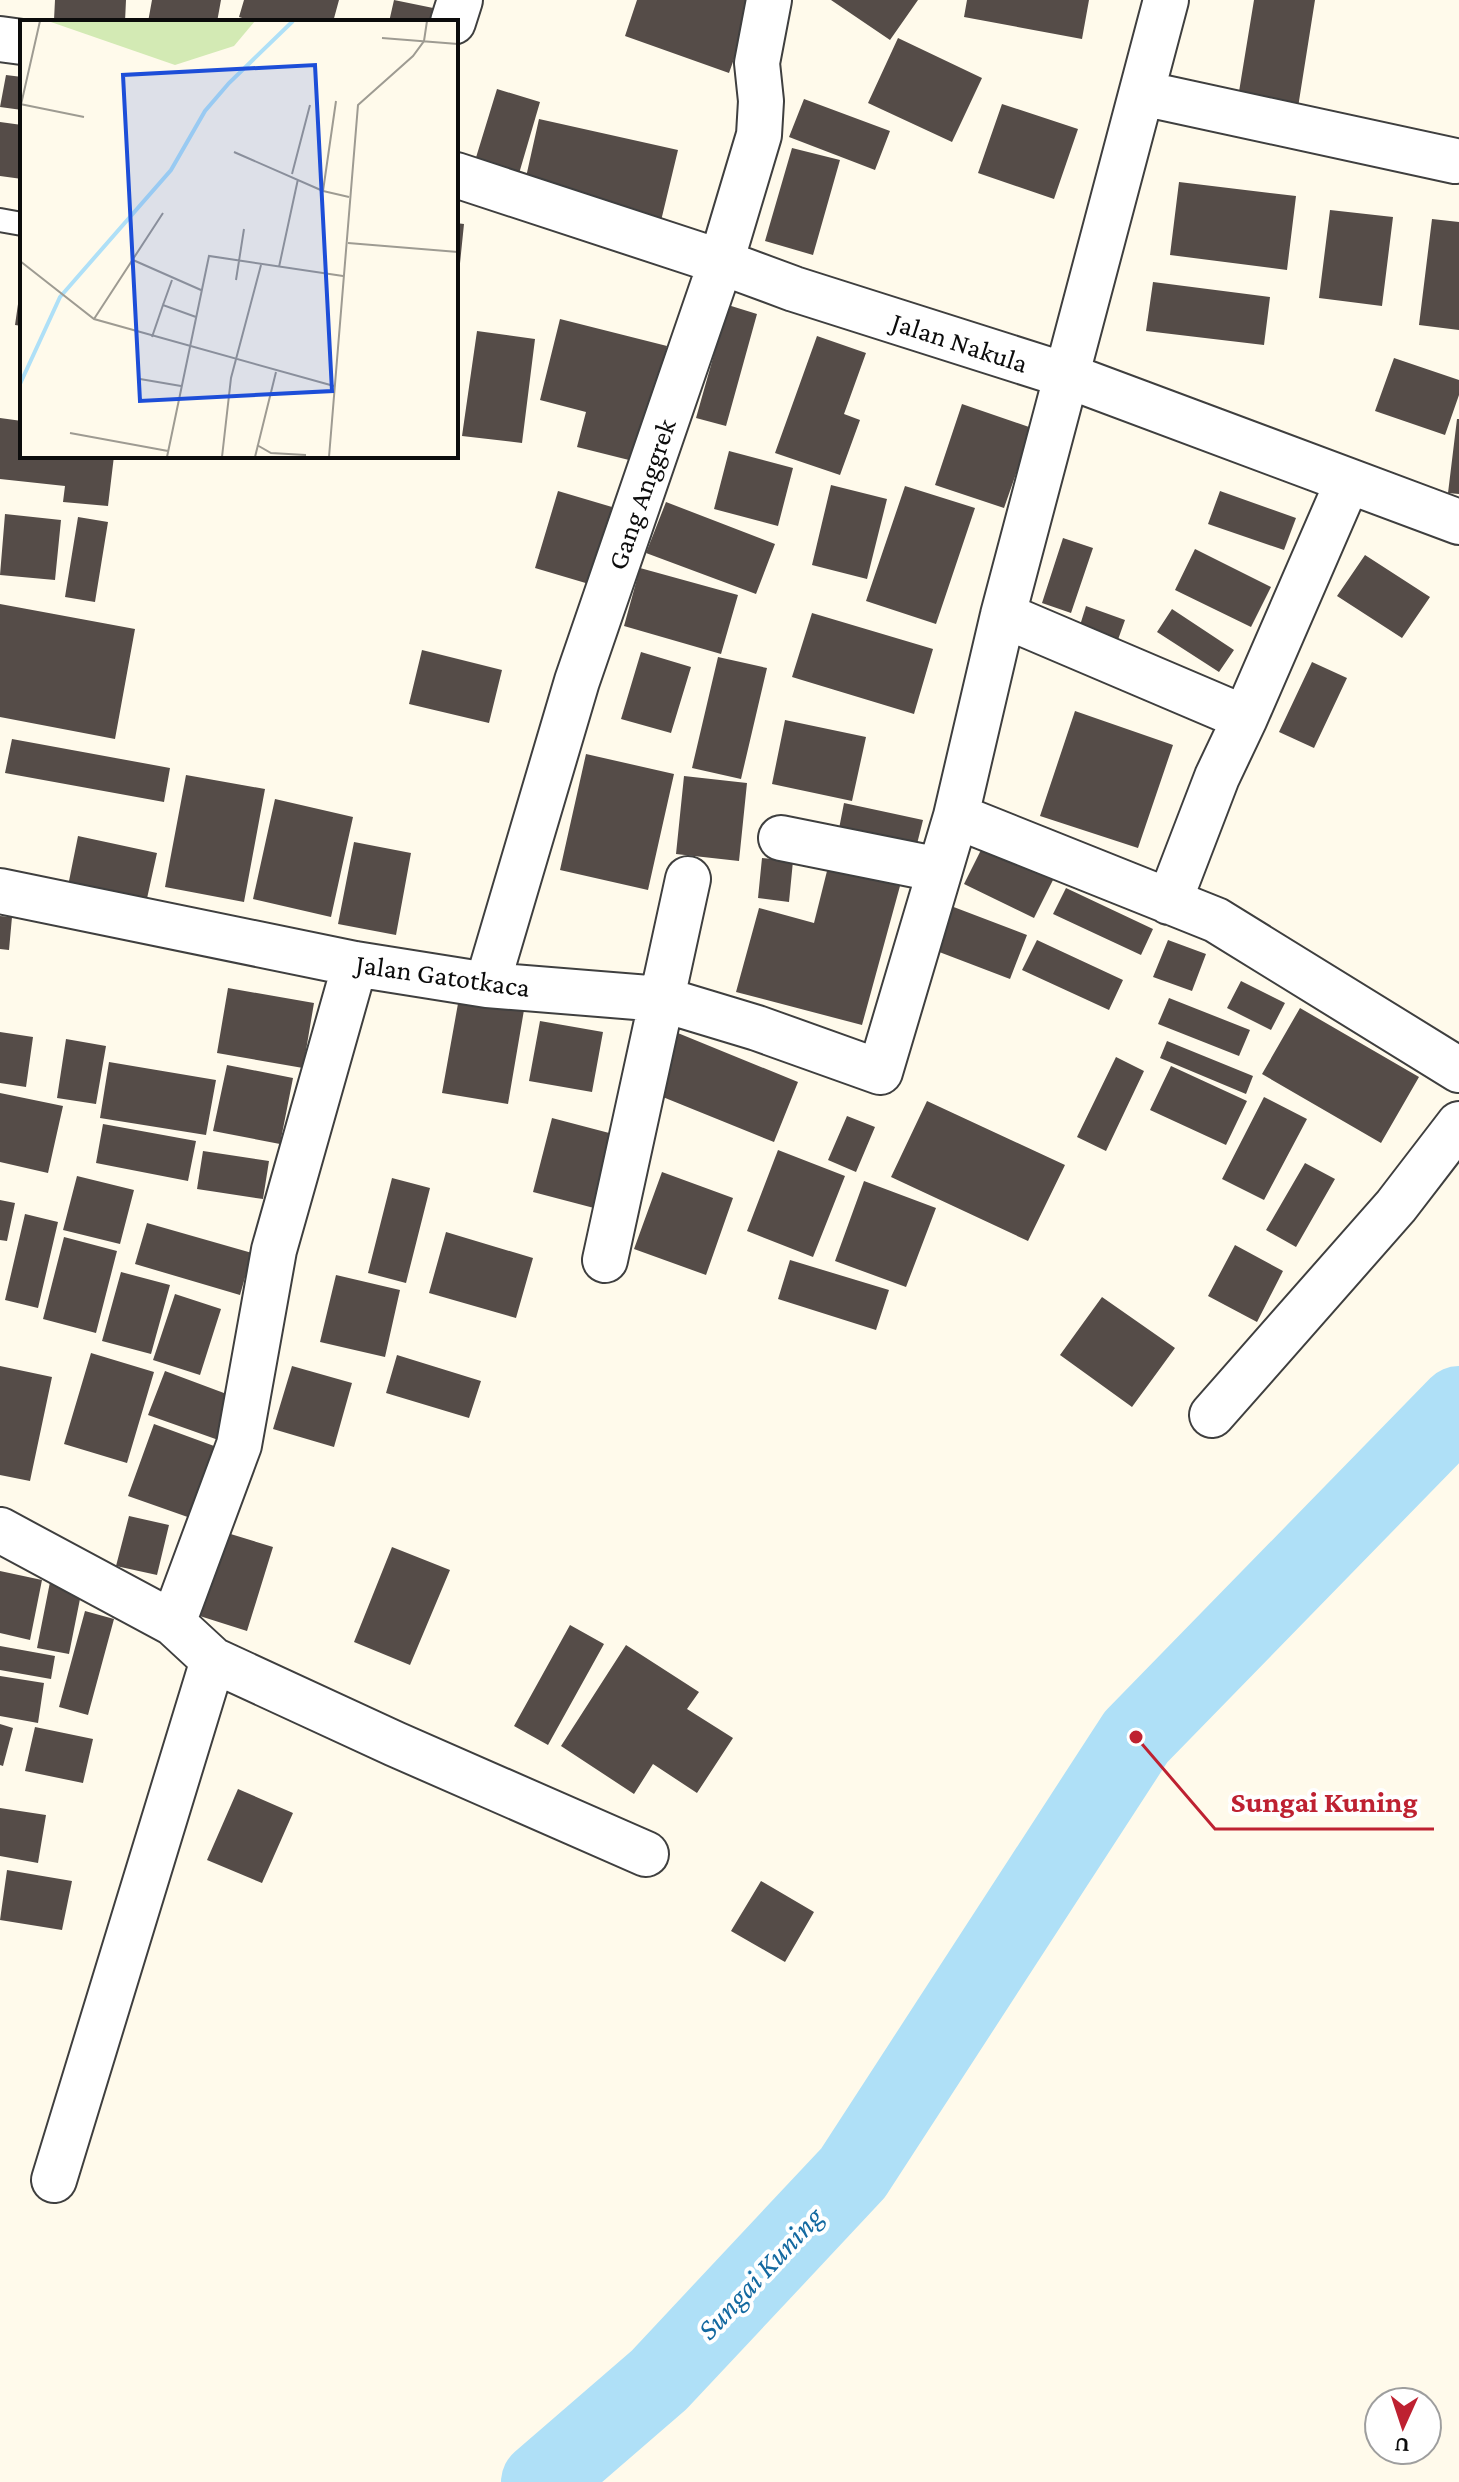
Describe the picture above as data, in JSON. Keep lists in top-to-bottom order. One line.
{"streets":{"street":["Jalan Nakula","Gang Anggrek","Jalan Gatotkaca"]},"crossings":[["Jalan Nakula","Gang Anggrek"],["Gang Anggrek","Jalan Gatotkaca"]],"water":["Sungai Kuning"],"places":["Sungai Kuning"],"north":"bottom"}
